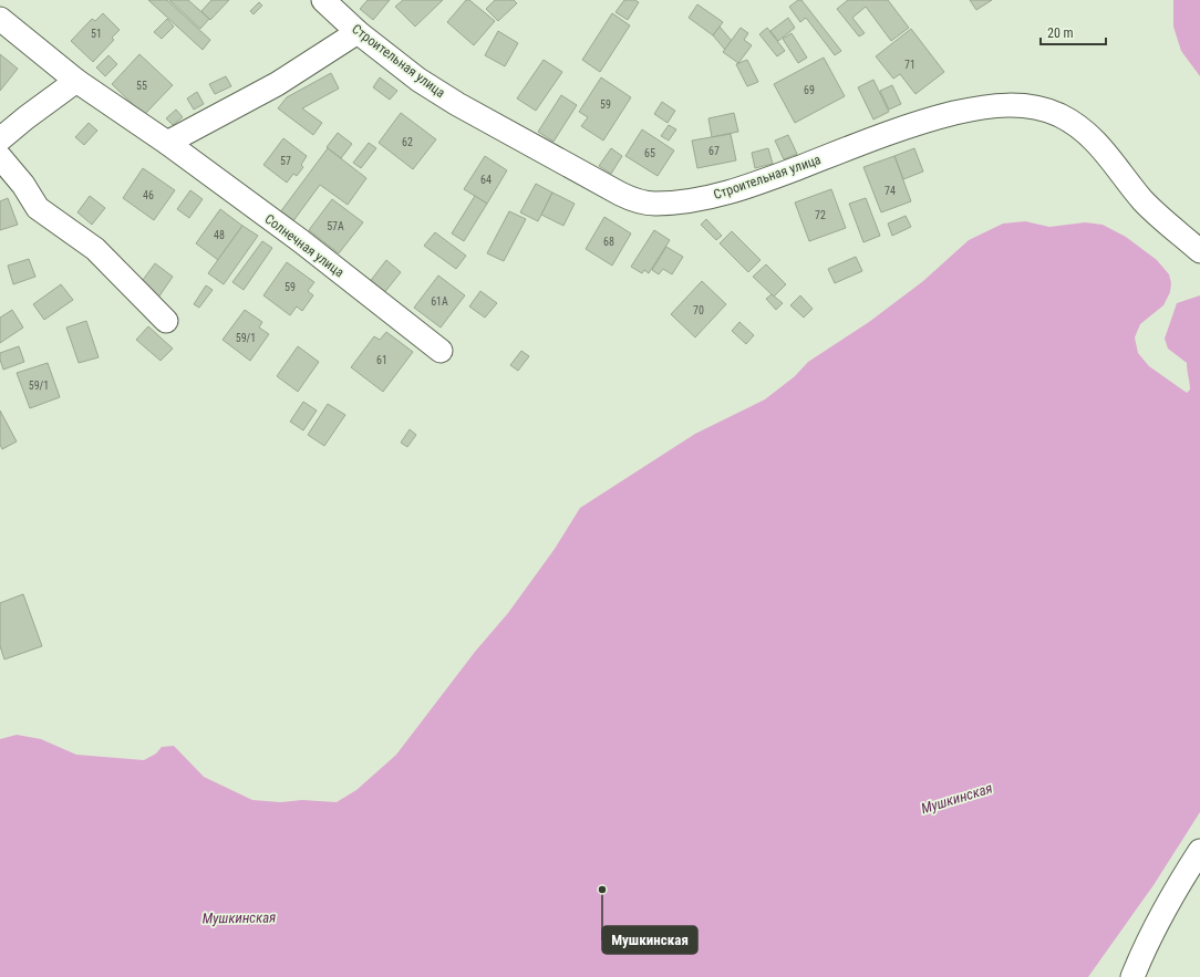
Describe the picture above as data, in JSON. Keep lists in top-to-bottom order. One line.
{"streets":{"street":["Строительная улица","Солнечная улица"]},"water":["Мушкинская"],"places":["Мушкинская"],"house_numbers":["51","71","55","69","59","62","67","65","57","64","74","46","72","57А","48","68","59","61А","70","59/1","61","59/1"],"scale_bar":"20 m"}
